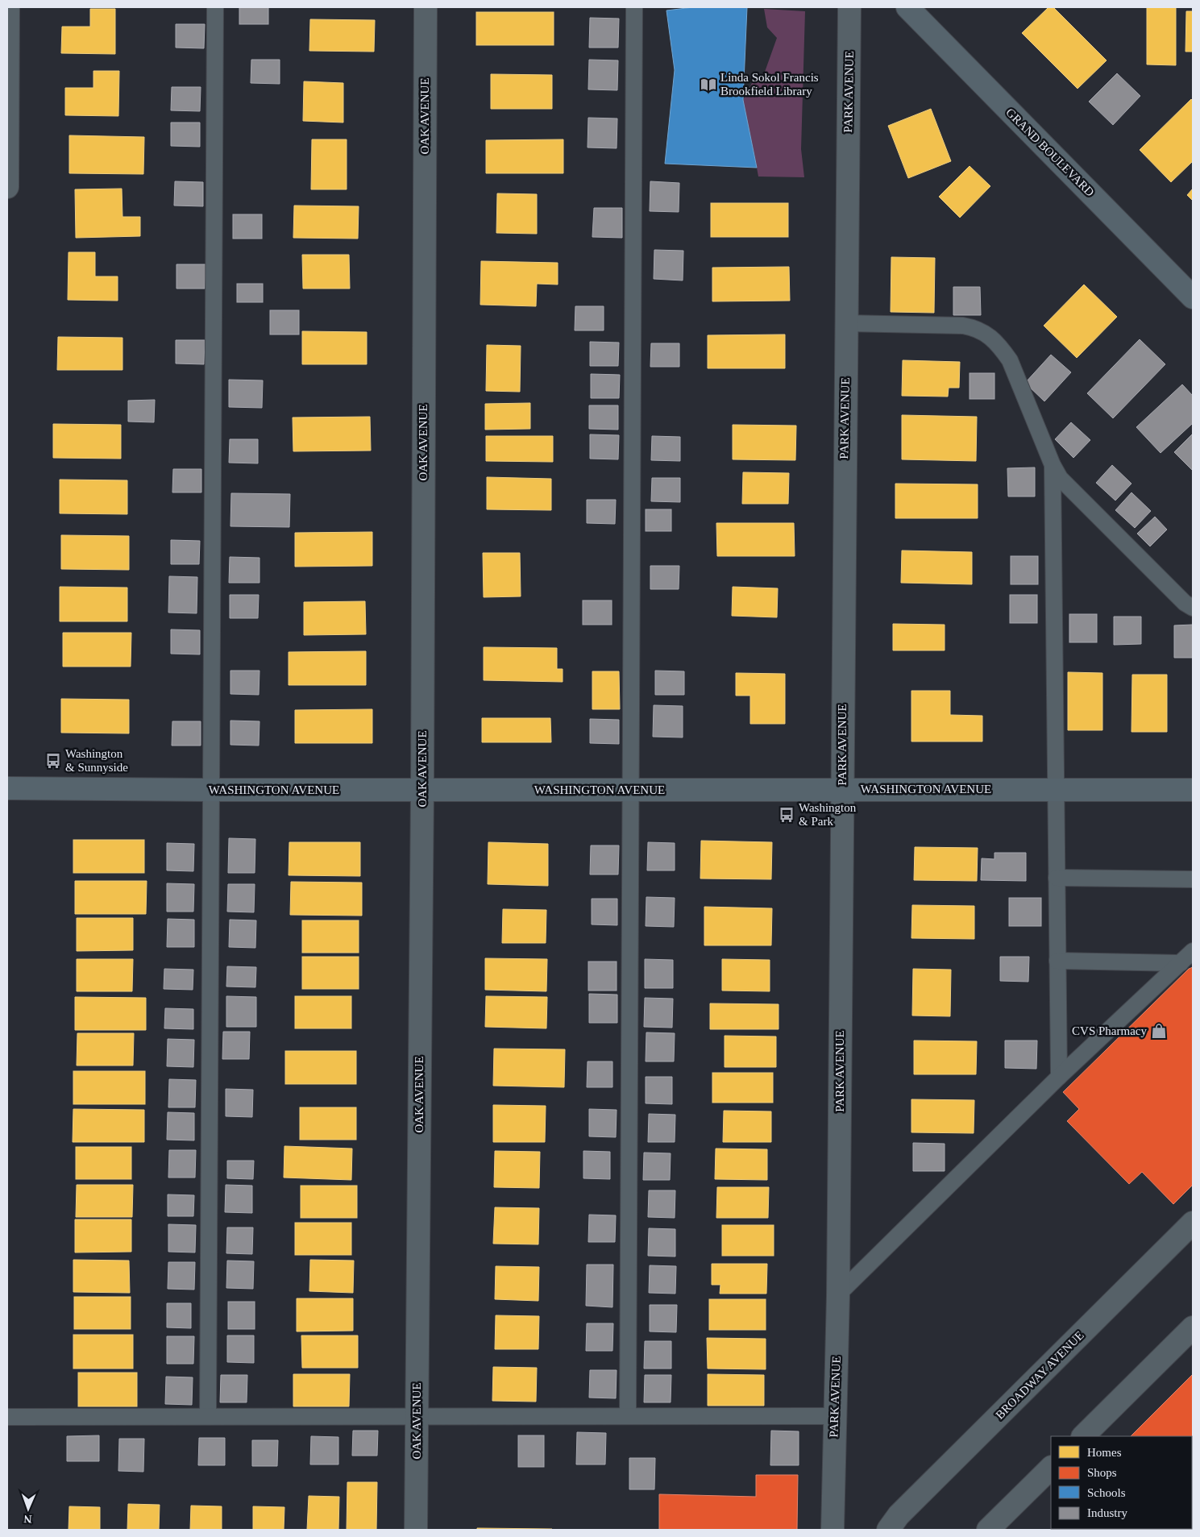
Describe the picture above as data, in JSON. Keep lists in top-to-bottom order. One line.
{"streets":{"street":["PARK AVENUE","OAK AVENUE","GRAND BOULEVARD","WASHINGTON AVENUE","BROADWAY AVENUE"]},"crossings":[["PARK AVENUE","WASHINGTON AVENUE"],["OAK AVENUE","WASHINGTON AVENUE"]],"places":{"library":["Linda Sokol Francis Brookfield Library"],"bus stop":["Washington & Sunnyside","Washington & Park"],"shop":["CVS Pharmacy"]},"legend":["Homes","Shops","Schools","Industry"],"north":"bottom"}
